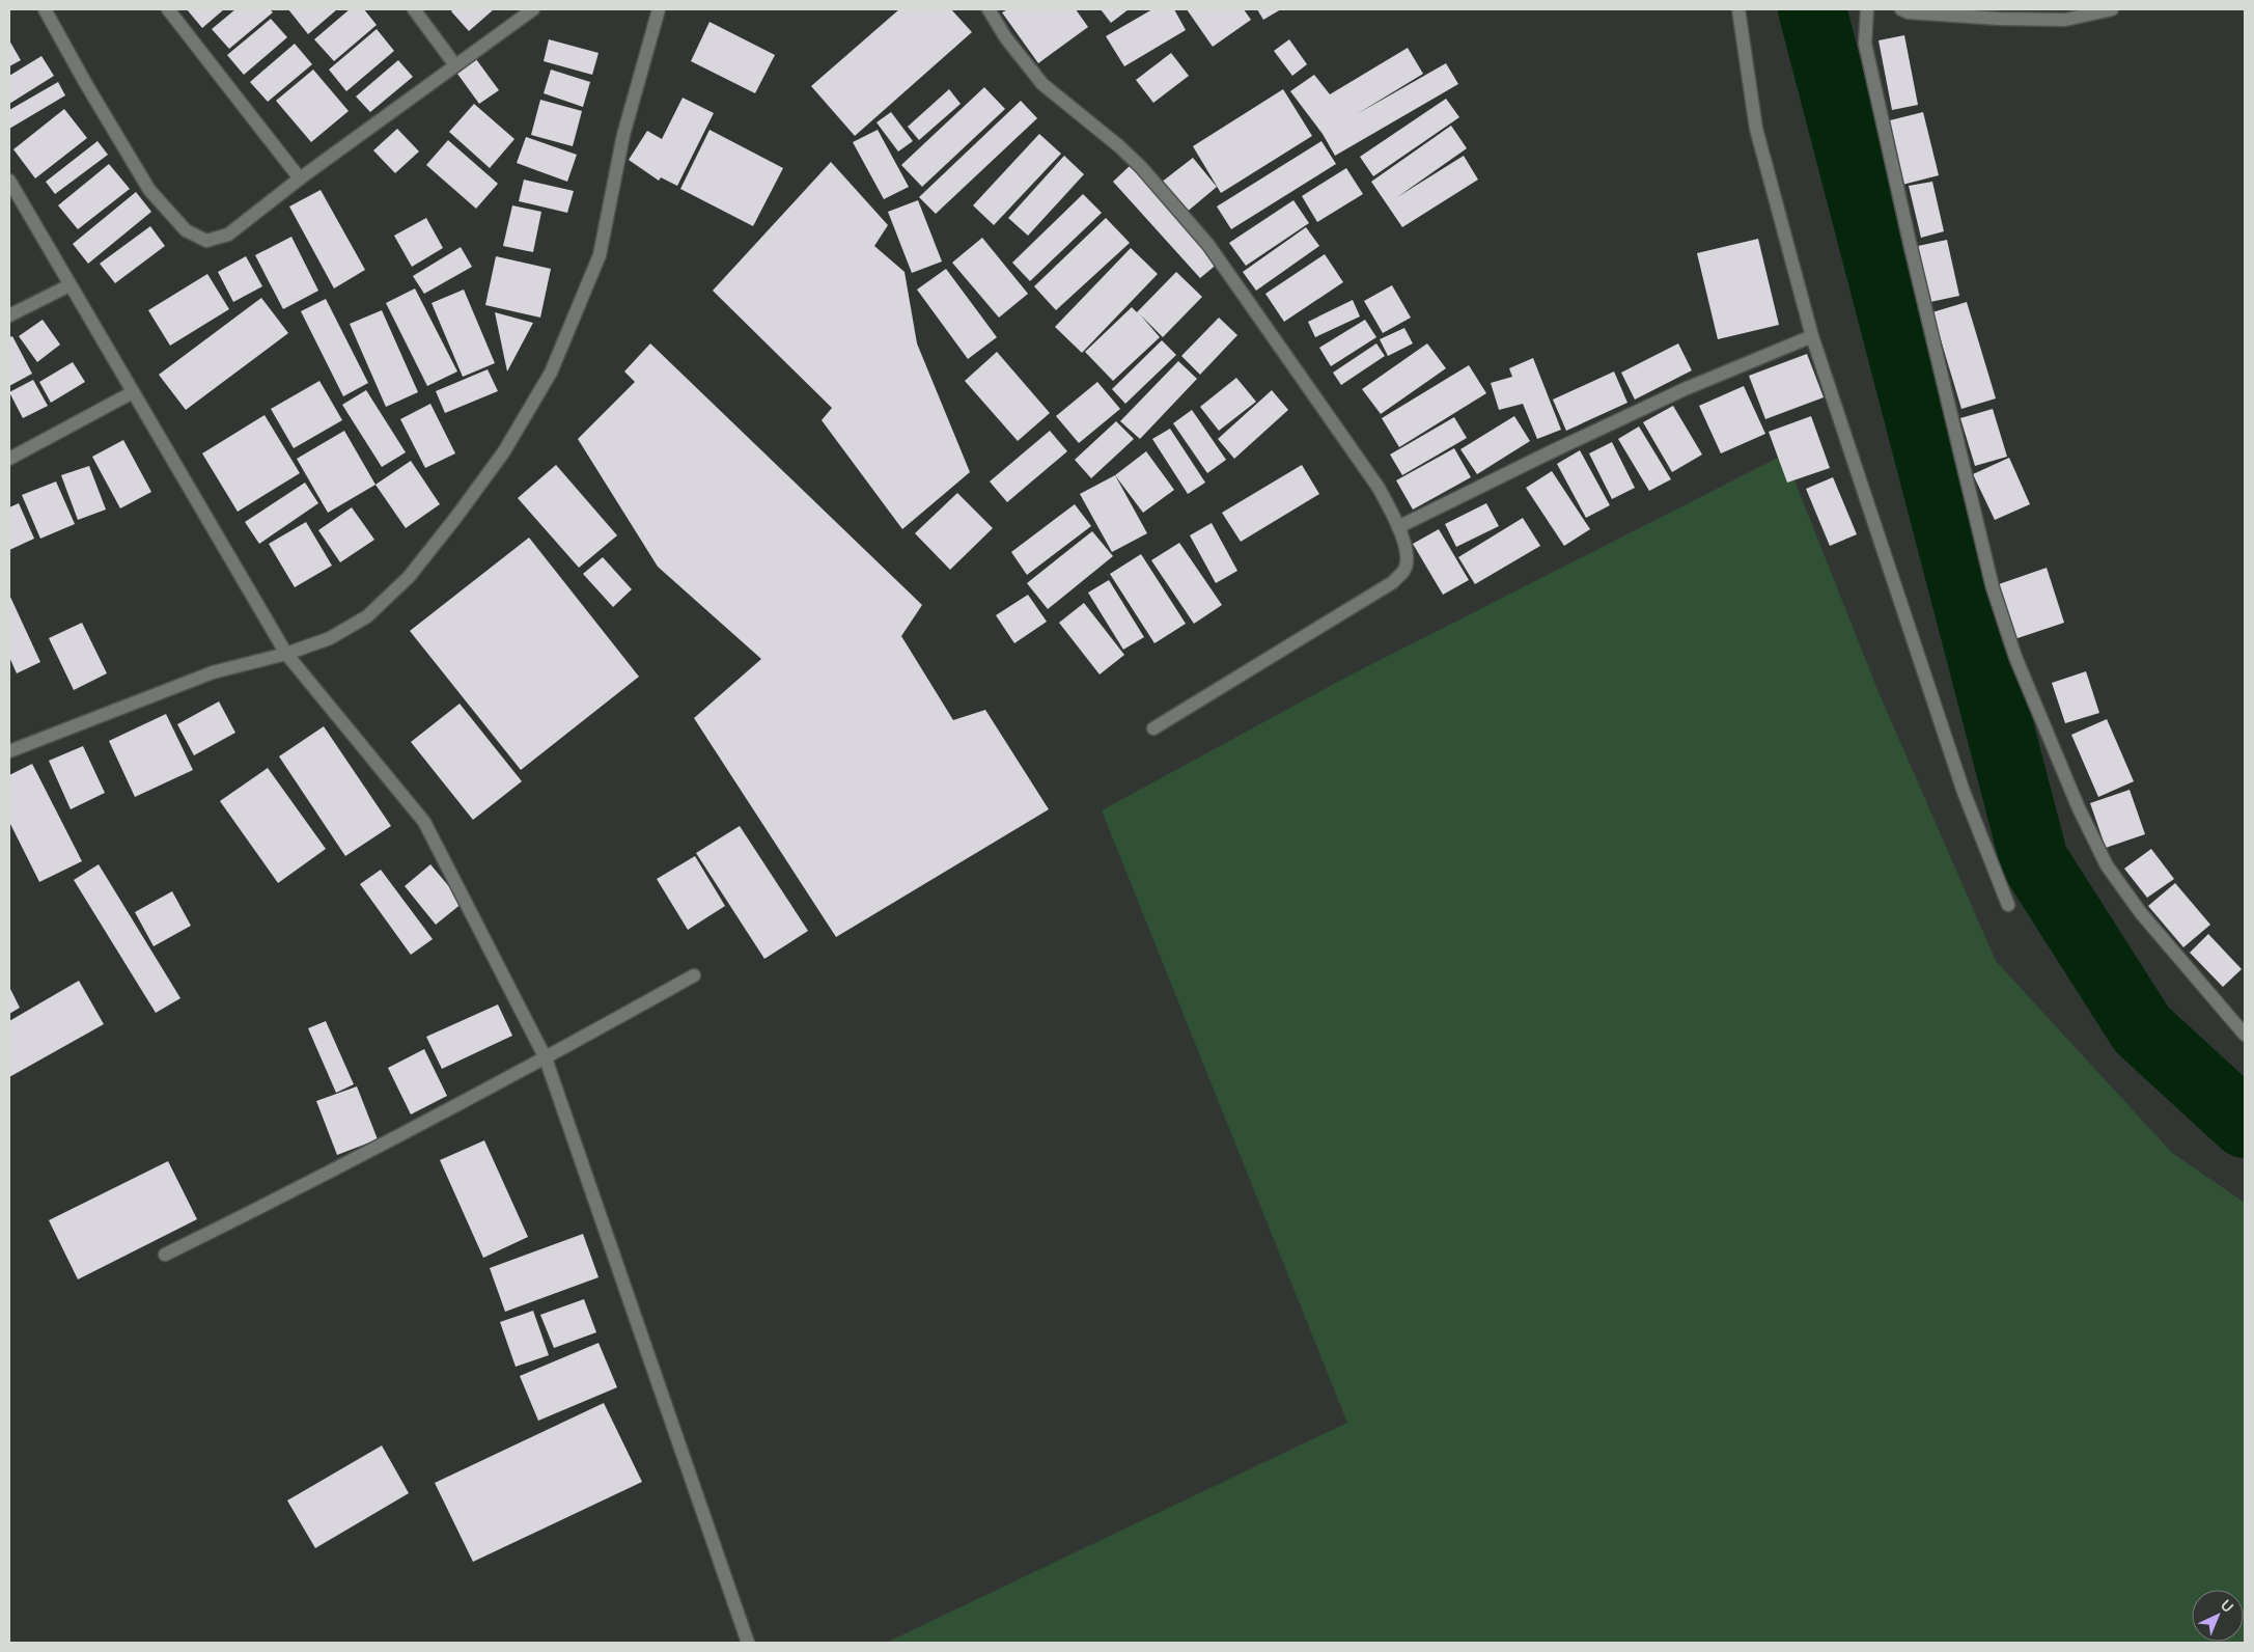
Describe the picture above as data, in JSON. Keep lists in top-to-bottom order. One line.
{"north":"top right"}
